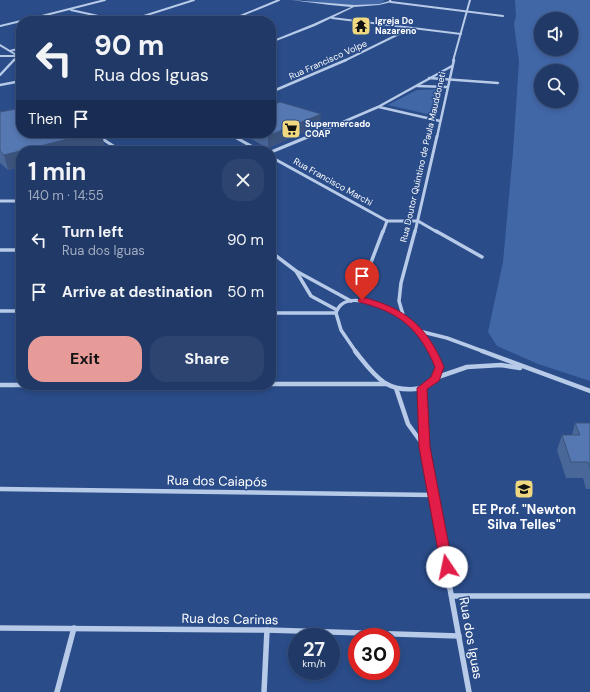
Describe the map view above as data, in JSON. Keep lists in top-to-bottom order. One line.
{"streets":{"street":["Rua Francisco Volpe","Rua Doutor Quintino de Paula Mauddoneti","Rua Francisco Marchi","Rua dos Caiapós","Rua dos Carinas","Rua dos Iguas"]},"crossings":[["Rua Doutor Quintino de Paula Mauddoneti","Rua Francisco Marchi"],["Rua dos Caiapós","Rua dos Iguas"],["Rua dos Carinas","Rua dos Iguas"]],"places":{"temple":["Igreja Do Nazareno"],"supermarket":["Supermercado COAP"],"school or university":["EE Prof. \"Newton Silva Telles\""]},"page":{"turn":["90 m","Rua dos Iguas"],"then":"Then","heading":["1 min","140 m · 14:55"],"list":[{"name":"Turn left","note":"Rua dos Iguas","value":"90 m"},{"name":"Arrive at destination","value":"50 m"}],"buttons":["Exit","Share"],"speed":"27 km/h","limit":"30"}}
